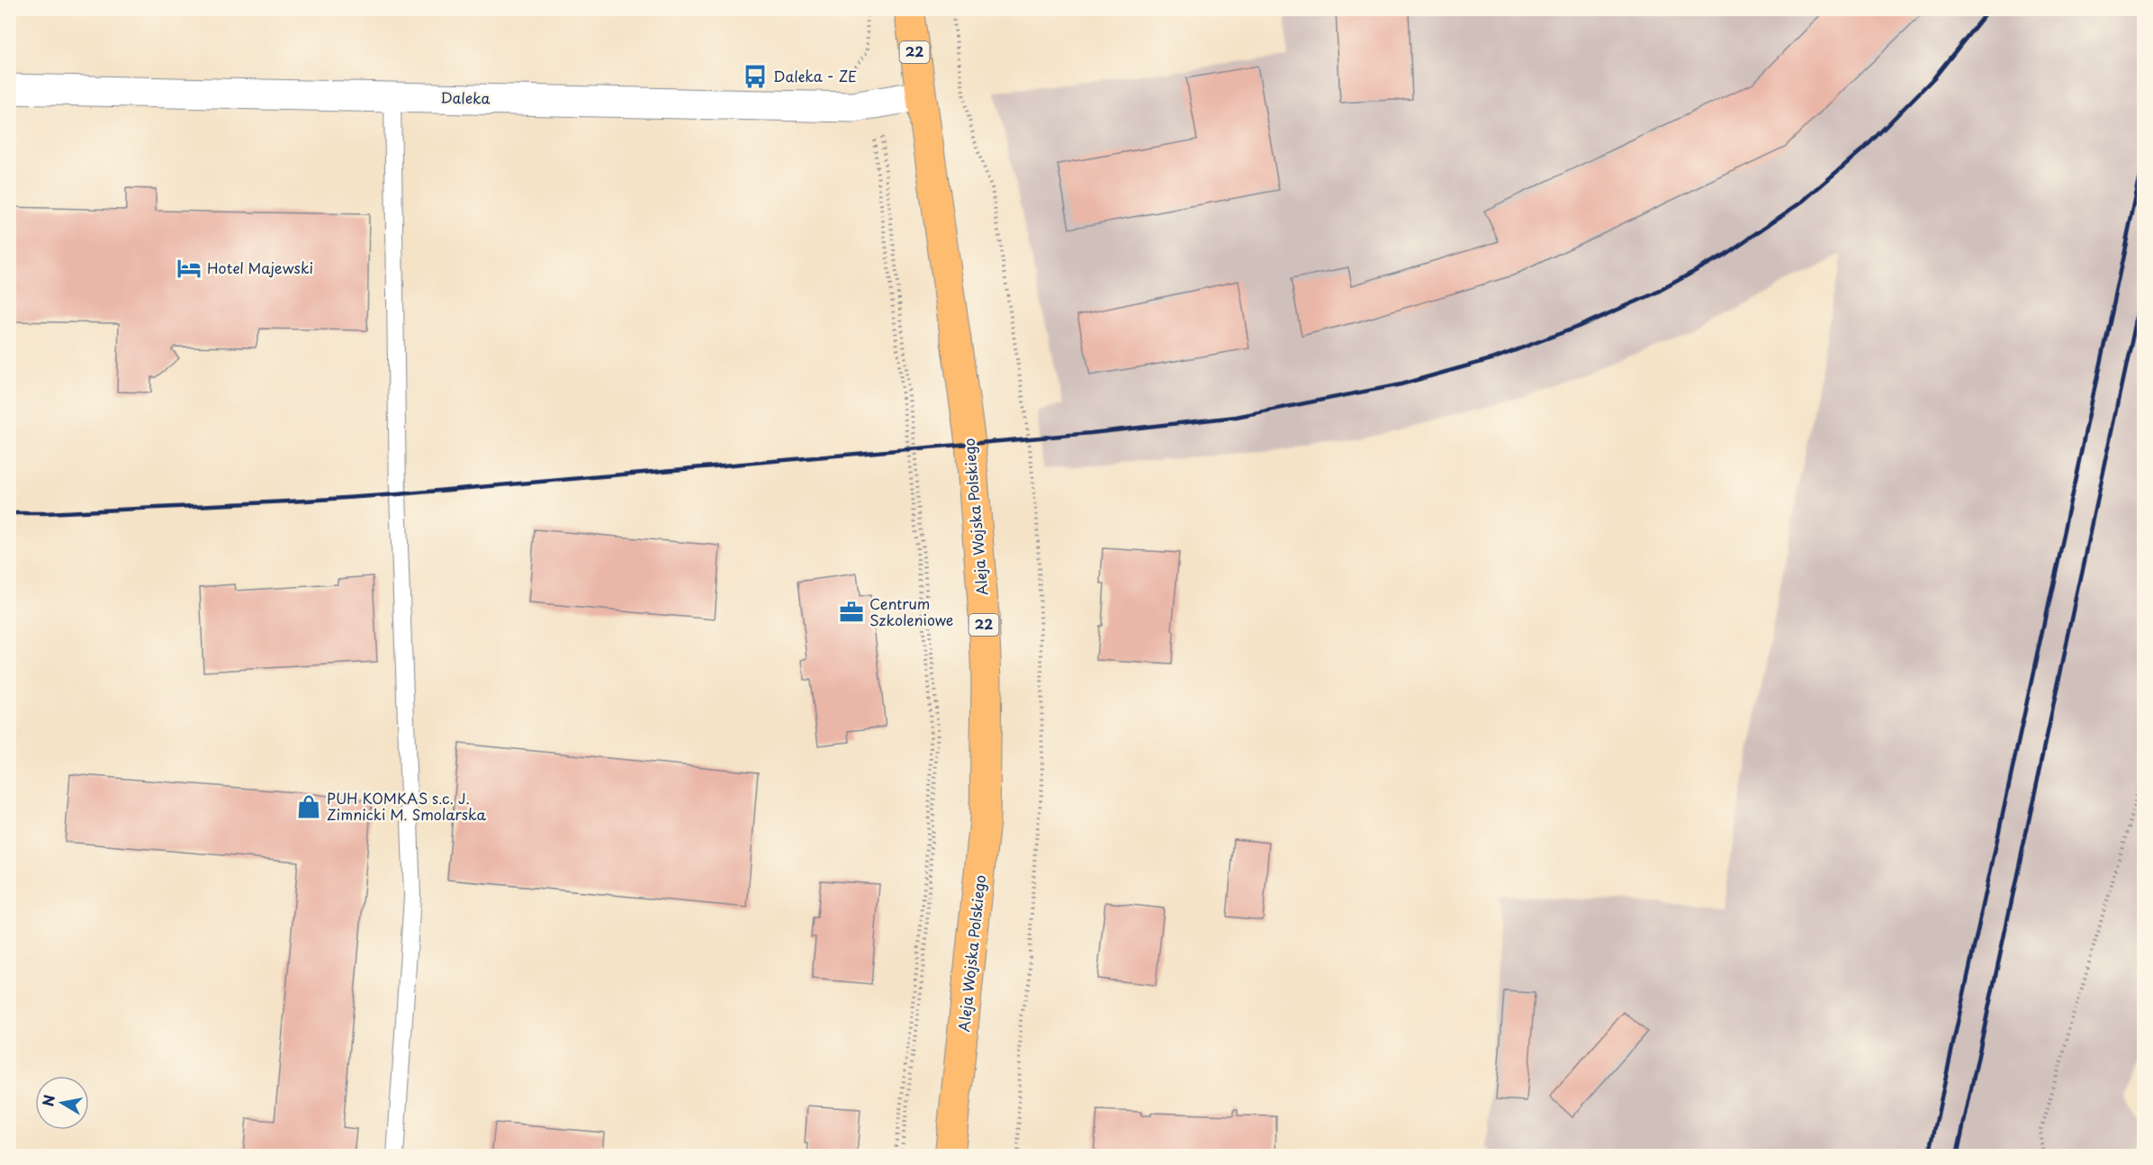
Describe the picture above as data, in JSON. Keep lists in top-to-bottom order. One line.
{"streets":{"main road":["22","Aleja Wojska Polskiego"],"street":["Daleka"]},"crossings":[["Daleka","Aleja Wojska Polskiego"]],"places":{"bus stop":["Daleka - ZE"],"hotel":["Hotel Majewski"],"office":["Centrum Szkoleniowe"],"shop":["PUH KOMKAS s.c. J. Zimnicki M. Smolarska"]},"north":"left"}
